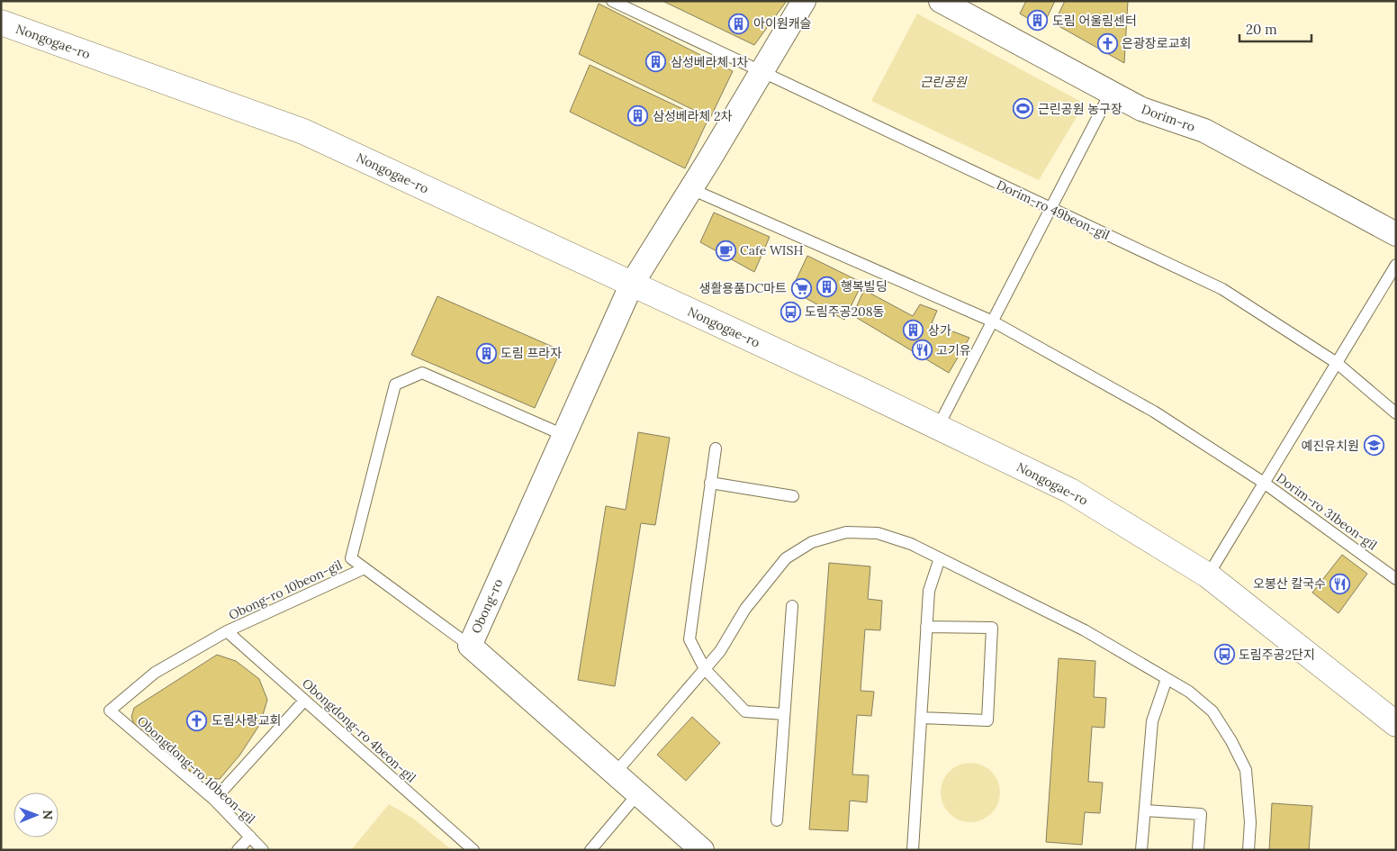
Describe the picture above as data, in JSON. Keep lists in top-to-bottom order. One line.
{"streets":{"main road":["Nongogae-ro"],"street":["Dorim-ro","Obong-ro"],"lane":["Dorim-ro 49beon-gil","Dorim-ro 31beon-gil","Obong-ro 10beon-gil","Obongdong-ro 4beon-gil","Obongdong-ro 10beon-gil"]},"crossings":[["Nongogae-ro","Dorim-ro 31beon-gil"],["Nongogae-ro","Obong-ro"],["Dorim-ro 49beon-gil","Dorim-ro 31beon-gil"],["Obong-ro 10beon-gil","Obongdong-ro 4beon-gil"],["Obong-ro 10beon-gil","Obongdong-ro 10beon-gil"]],"parks":["근린공원"],"places":{"building":["도림 어울림센터","아이원캐슬","삼성베라체 1차","삼성베라체 2차","행복빌딩","상가","도림 프라자"],"church":["은광장로교회","도림사랑교회"],"sports":["근린공원 농구장"],"cafe":["Cafe WISH"],"supermarket":["생활용품DC마트"],"bus stop":["도림주공208동","도림주공2단지"],"restaurant":["고기유","오봉산 칼국수"],"school or university":["예진유치원"]},"scale_bar":"20 m","north":"right"}
